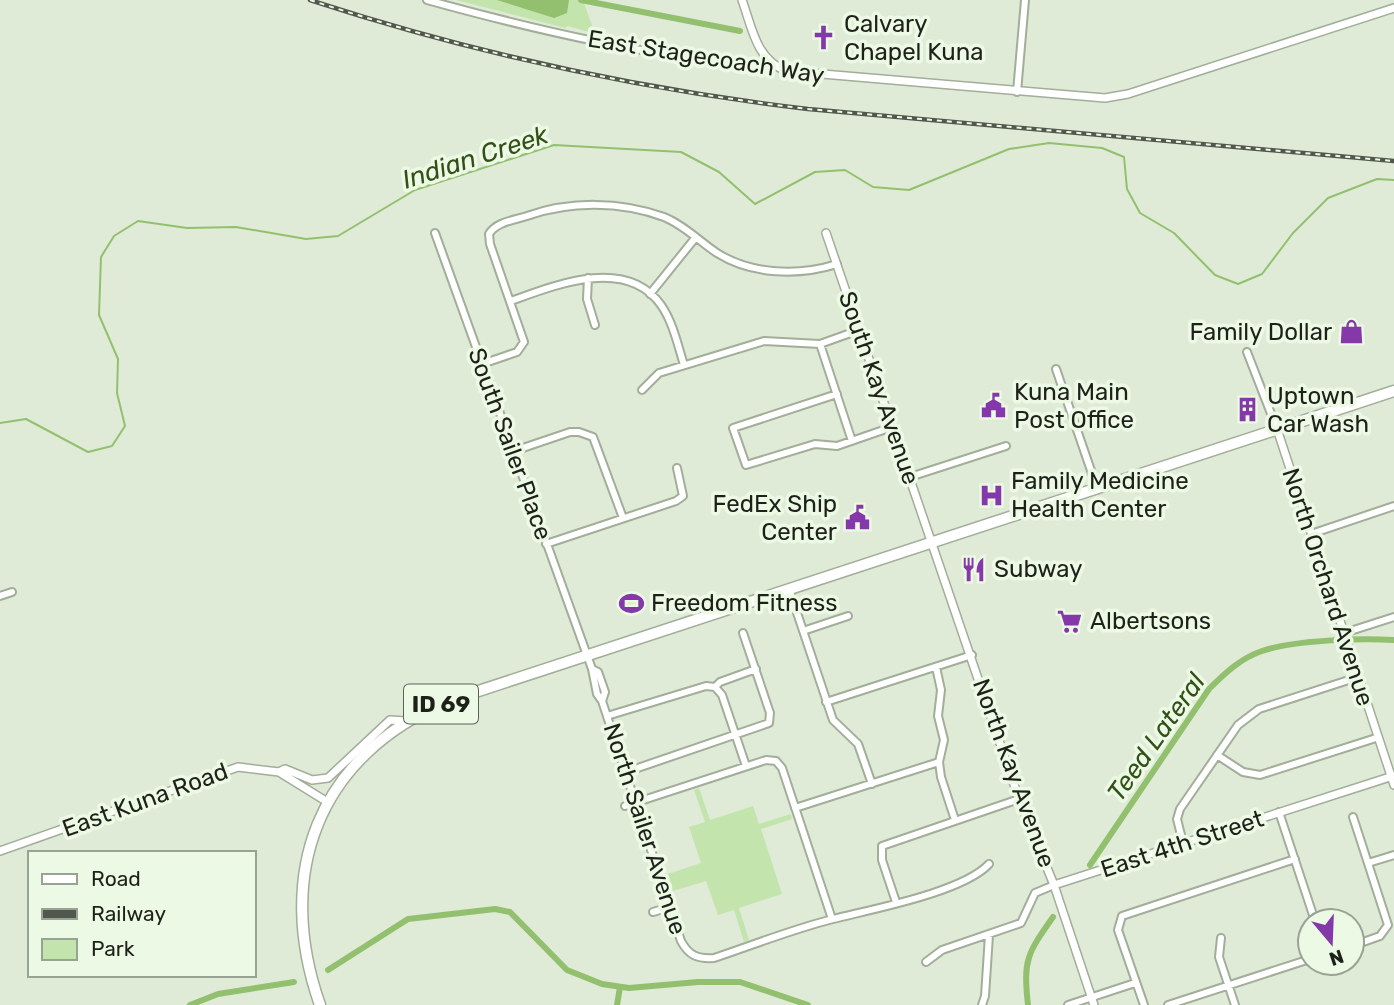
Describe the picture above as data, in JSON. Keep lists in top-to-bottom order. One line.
{"streets":{"main road":["ID 69"],"street":["East Stagecoach Way","South Kay Avenue","South Sailer Place","North Orchard Avenue","North Kay Avenue","East Kuna Road","North Sailer Avenue","East 4th Street"]},"crossings":[["South Kay Avenue","ID 69"],["South Kay Avenue","North Kay Avenue"],["South Sailer Place","ID 69"],["South Sailer Place","North Sailer Avenue"],["North Orchard Avenue","ID 69"],["North Orchard Avenue","East 4th Street"],["ID 69","North Kay Avenue"],["ID 69","East Kuna Road"],["ID 69","North Sailer Avenue"],["North Kay Avenue","East 4th Street"]],"water":["Indian Creek","Teed Lateral"],"places":{"church":["Calvary Chapel Kuna"],"shop":["Family Dollar"],"public building":["Kuna Main Post Office","FedEx Ship Center"],"building":["Uptown Car Wash"],"hospital":["Family Medicine Health Center"],"restaurant":["Subway"],"sports":["Freedom Fitness"],"supermarket":["Albertsons"]},"legend":["Road","Railway","Park"],"north":"bottom"}
